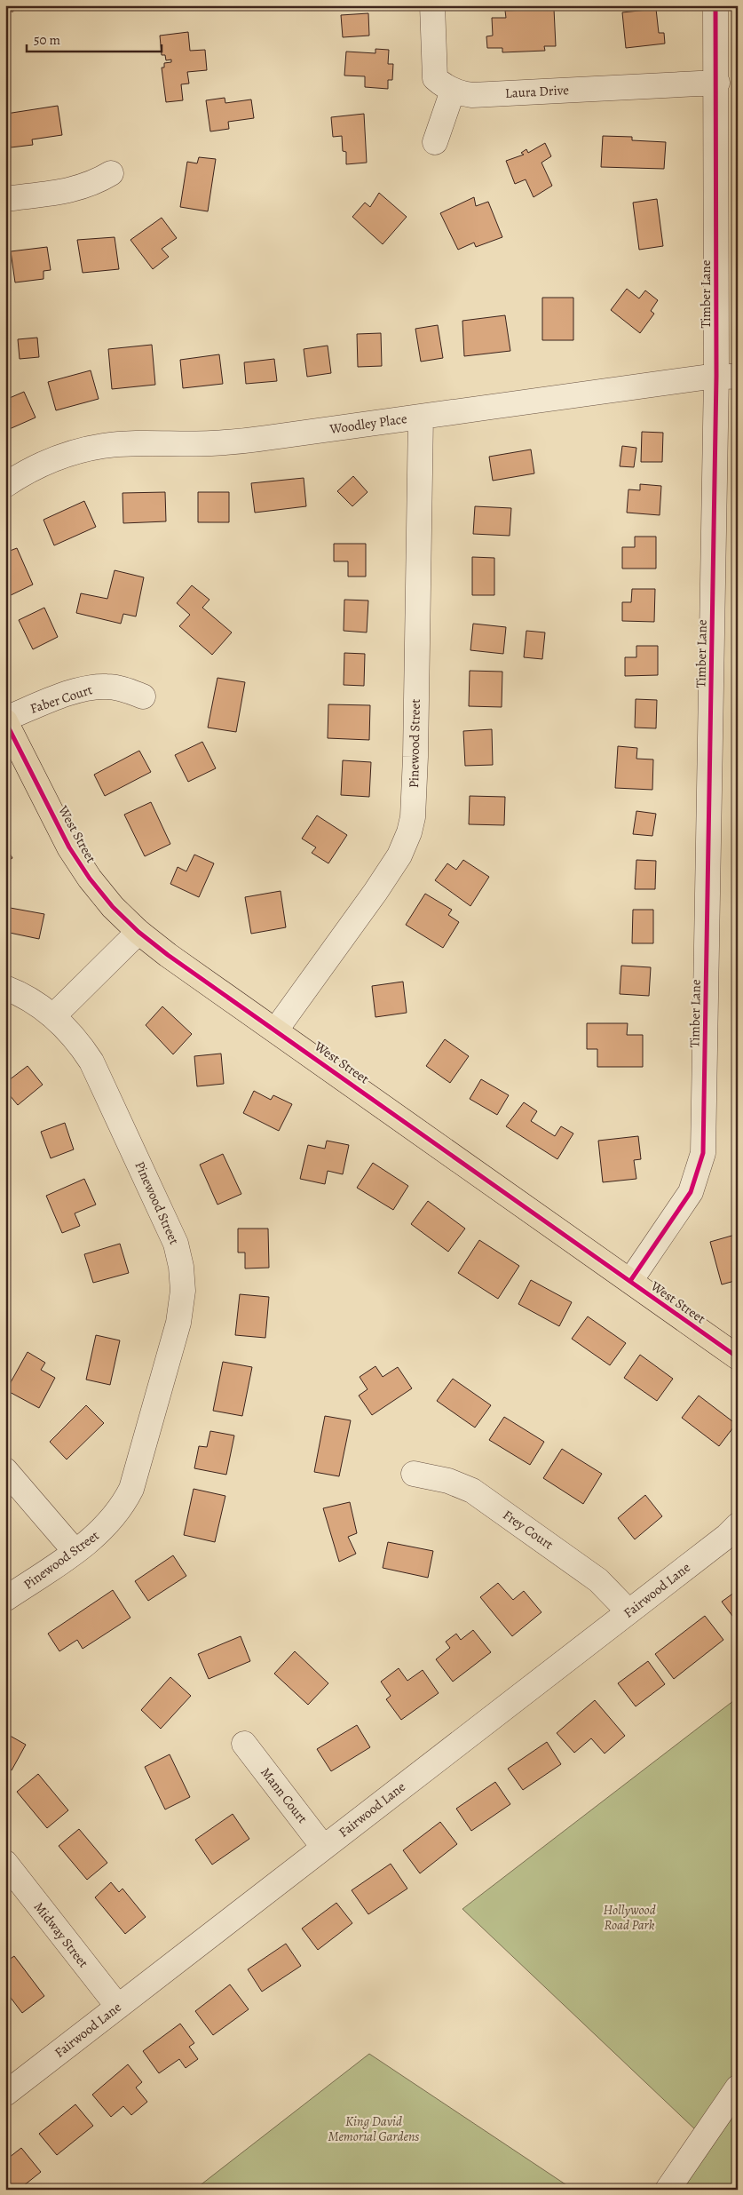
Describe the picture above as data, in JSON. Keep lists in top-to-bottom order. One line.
{"streets":{"main road":["West Street"],"street":["Laura Drive","Timber Lane","Woodley Place","Faber Court","Pinewood Street","Frey Court","Fairwood Lane","Mann Court","Midway Street"]},"crossings":[["Laura Drive","Timber Lane"],["Timber Lane","Woodley Place"],["Timber Lane","West Street"],["Woodley Place","Pinewood Street"],["Faber Court","West Street"],["Pinewood Street","West Street"],["Frey Court","Fairwood Lane"],["Fairwood Lane","Mann Court"],["Fairwood Lane","Midway Street"]],"parks":["Hollywood Road Park","King David Memorial Gardens"],"scale_bar":"50 m"}
